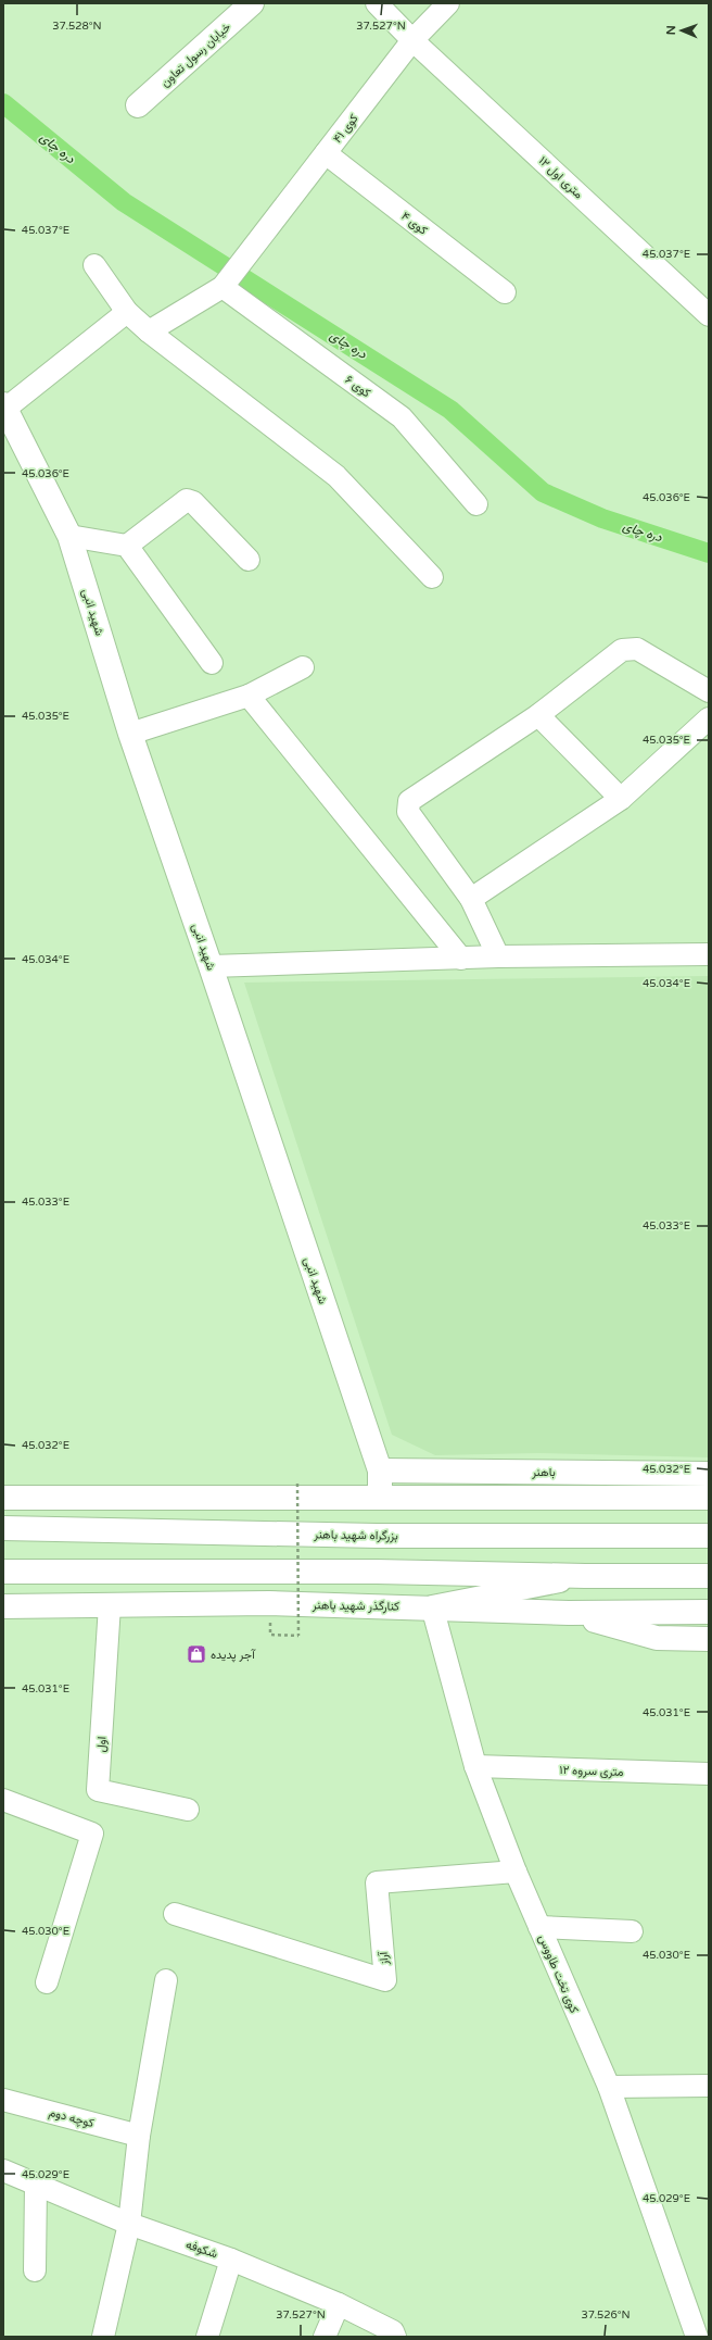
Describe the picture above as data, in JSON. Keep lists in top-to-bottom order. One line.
{"streets":{"main road":["خیابان رسول تعاون","شهید انبی","باهنر","بزرگراه شهید باهنر","کنارگذر شهید باهنر"],"street":["کوی ۴۱","۱۲ متری اول","کوی ۴","کوی ۶","اول","۱۲ متری سروه","آراز","کوی تخت طاووس","کوچه دوم","شکوفه"]},"crossings":[["کوی ۴۱","۱۲ متری اول"],["کوی ۴۱","کوی ۴"],["کوی ۴۱","کوی ۶"],["شهید انبی","باهنر"],["کنارگذر شهید باهنر","اول"],["کنارگذر شهید باهنر","کوی تخت طاووس"],["۱۲ متری سروه","کوی تخت طاووس"],["آراز","کوی تخت طاووس"]],"water":["دره چای"],"places":{"shop":["آجر پدیده"]},"north":"left","coordinates":["37.528°N","37.527°N","45.037°E","45.036°E","45.035°E","45.034°E","45.033°E","45.032°E","45.031°E","45.030°E","45.029°E","37.526°N"]}
